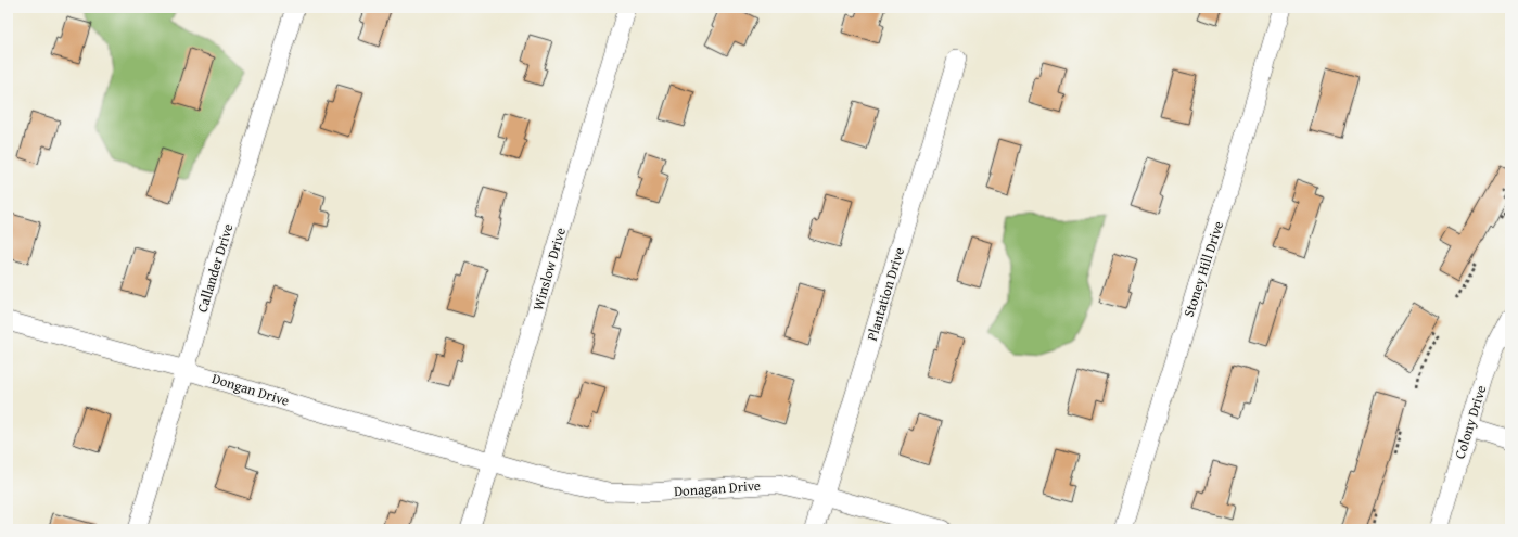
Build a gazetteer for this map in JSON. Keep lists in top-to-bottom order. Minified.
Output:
{"streets":{"street":["Callander Drive","Winslow Drive","Stoney Hill Drive","Plantation Drive","Dongan Drive","Colony Drive","Donagan Drive"]},"crossings":[["Callander Drive","Dongan Drive"],["Winslow Drive","Dongan Drive"],["Winslow Drive","Donagan Drive"],["Plantation Drive","Donagan Drive"],["Dongan Drive","Donagan Drive"]]}
